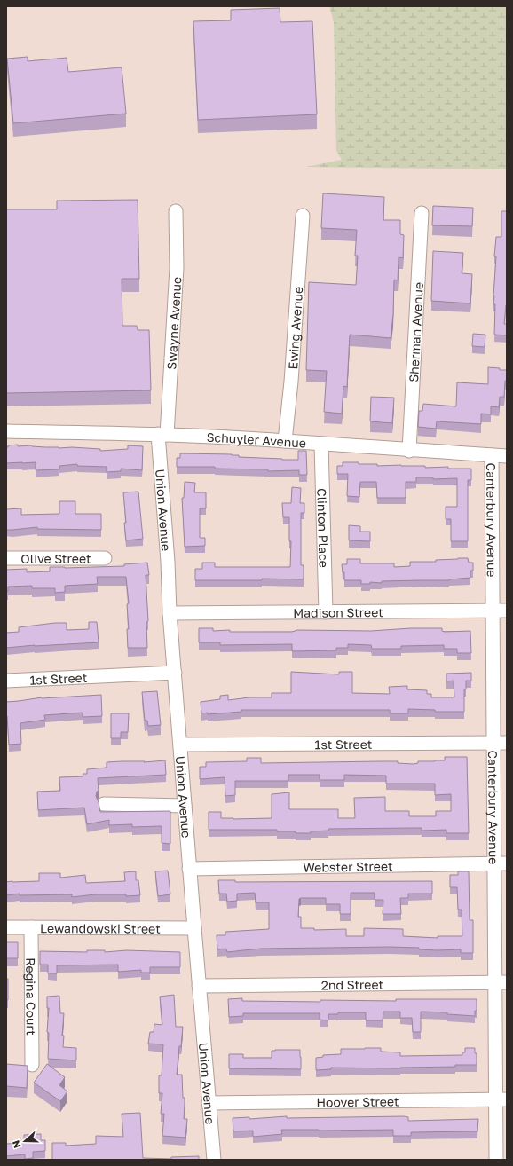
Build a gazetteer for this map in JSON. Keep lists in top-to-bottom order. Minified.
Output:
{"streets":{"street":["Swayne Avenue","Ewing Avenue","Sherman Avenue","Schuyler Avenue","Union Avenue","Canterbury Avenue","Clinton Place","Olive Street","Madison Street","1st Street","Webster Street","Lewandowski Street","2nd Street","Regina Court","Hoover Street"]},"crossings":[["Swayne Avenue","Schuyler Avenue"],["Swayne Avenue","Union Avenue"],["Ewing Avenue","Schuyler Avenue"],["Sherman Avenue","Schuyler Avenue"],["Schuyler Avenue","Union Avenue"],["Schuyler Avenue","Canterbury Avenue"],["Schuyler Avenue","Clinton Place"],["Union Avenue","Madison Street"],["Union Avenue","1st Street"],["Union Avenue","Webster Street"],["Union Avenue","Lewandowski Street"],["Union Avenue","2nd Street"],["Union Avenue","Hoover Street"],["Canterbury Avenue","Madison Street"],["Canterbury Avenue","1st Street"],["Canterbury Avenue","Webster Street"],["Canterbury Avenue","2nd Street"],["Canterbury Avenue","Hoover Street"],["Clinton Place","Madison Street"],["Lewandowski Street","Regina Court"]],"north":"left"}
